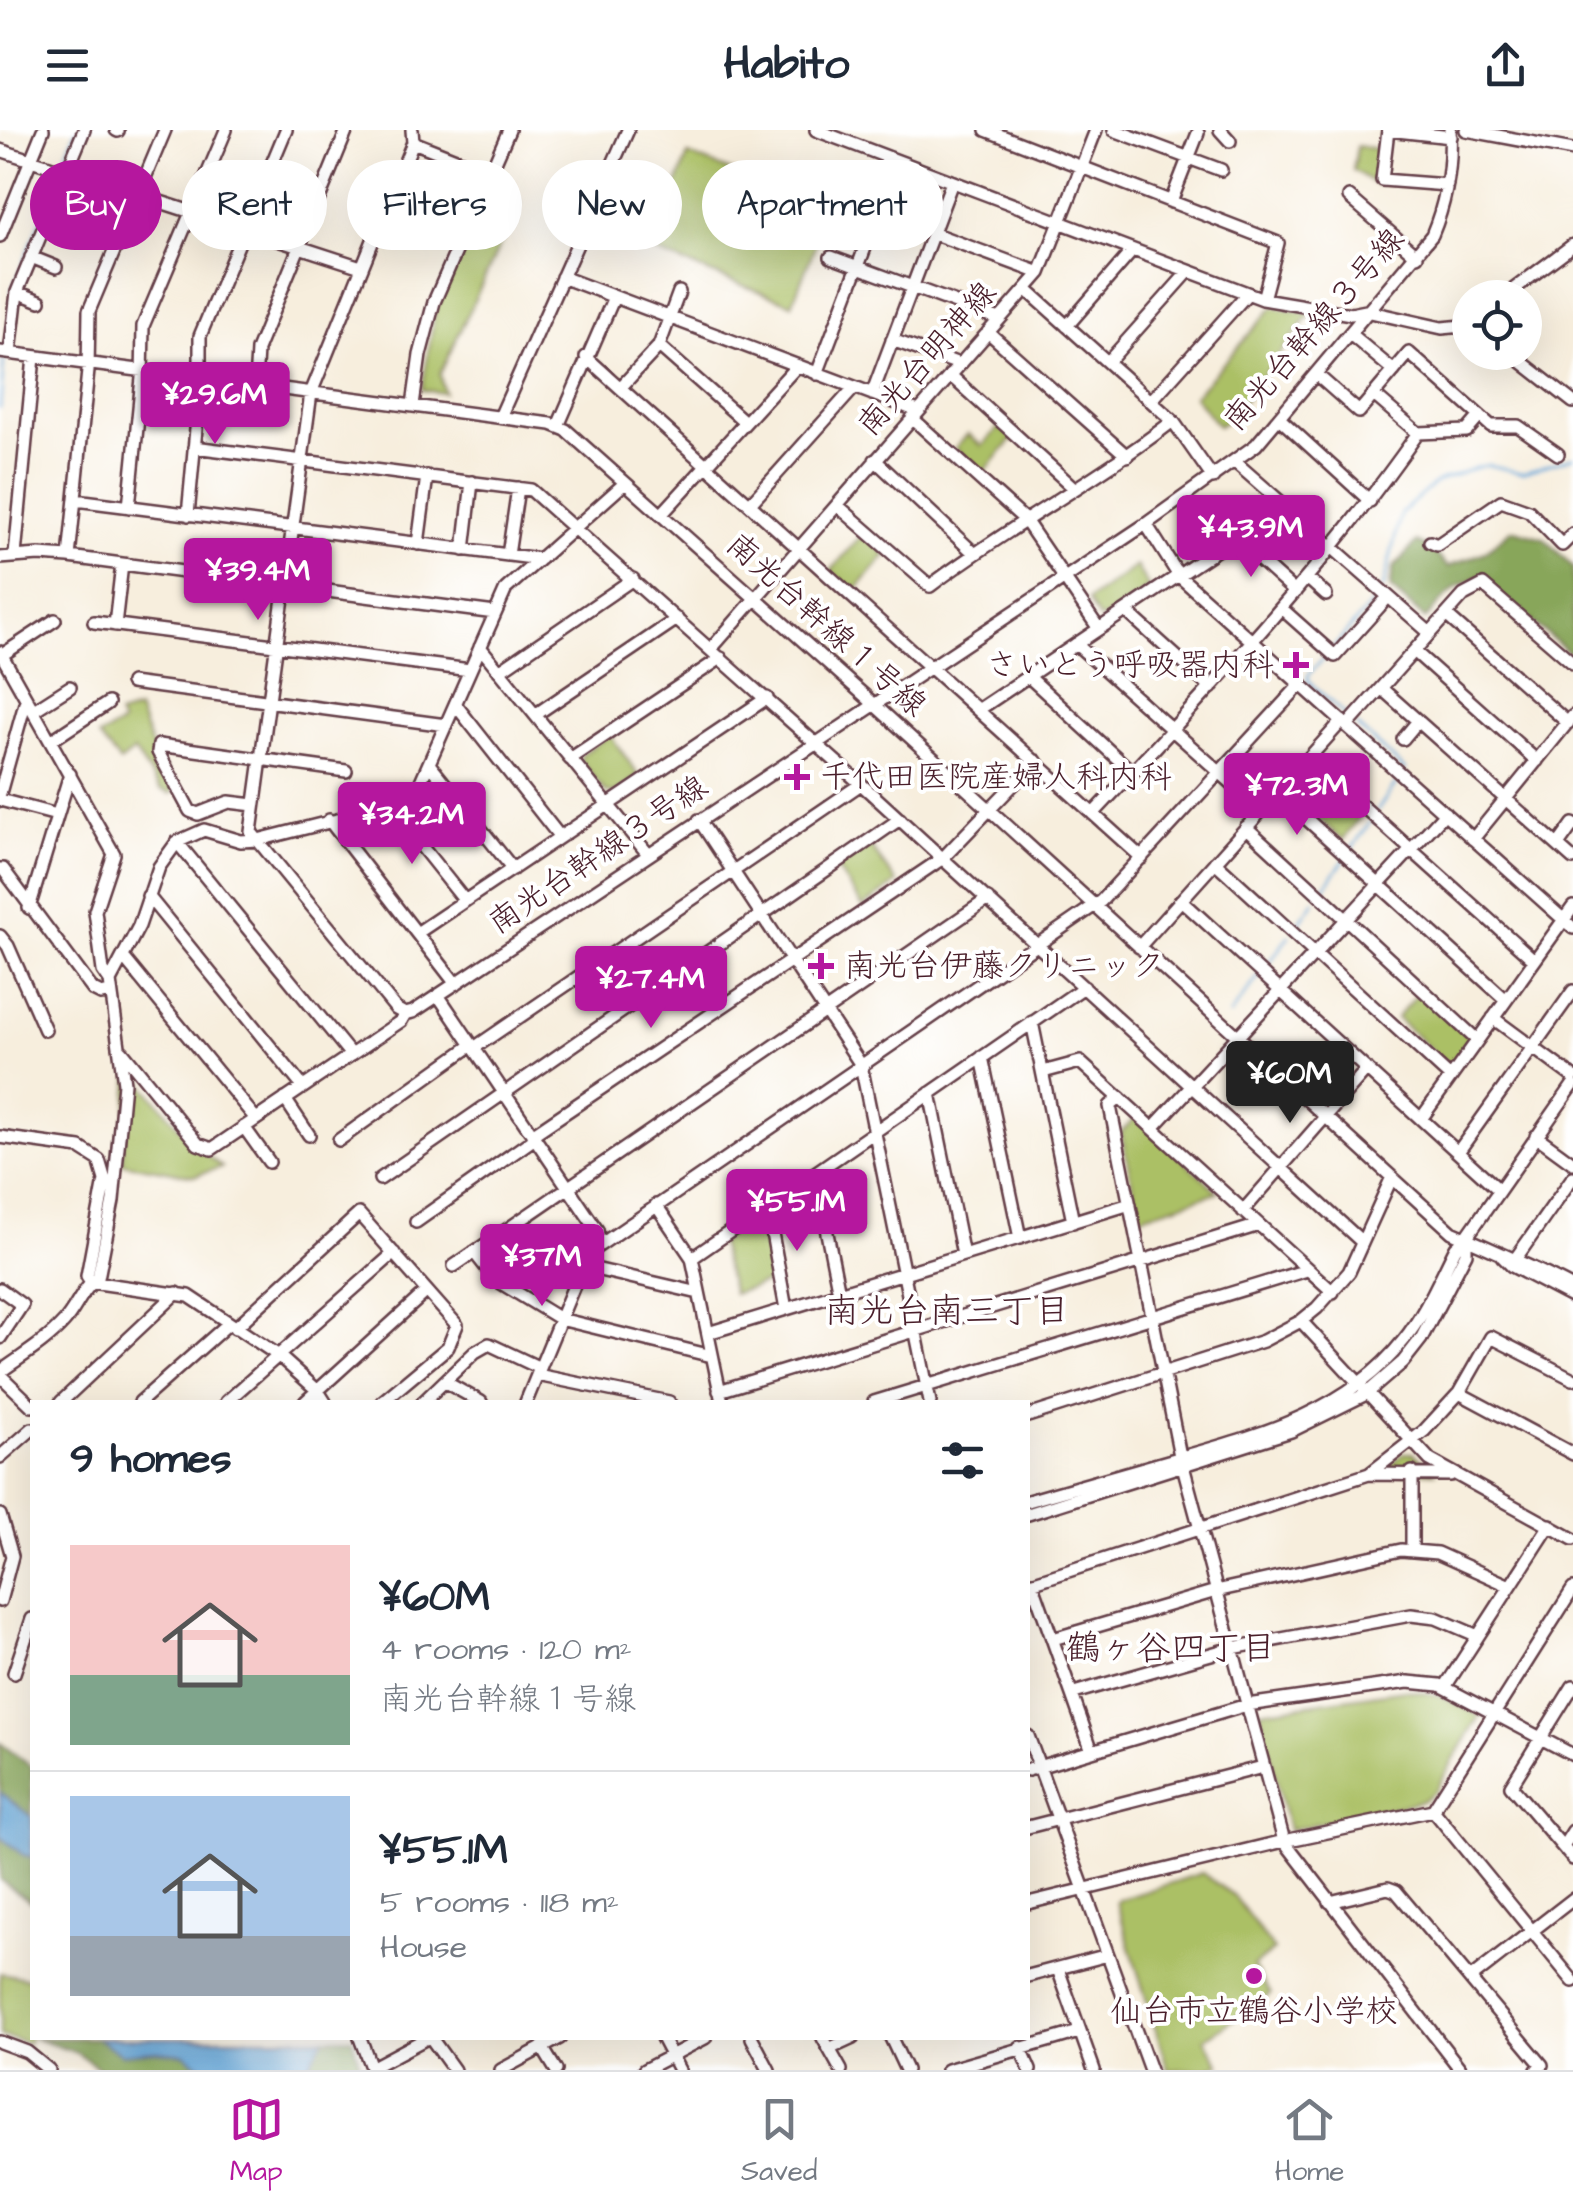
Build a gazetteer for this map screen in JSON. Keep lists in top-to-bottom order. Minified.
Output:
{"streets":{"street":["南光台幹線３号線","南光台明神線","南光台幹線１号線"]},"crossings":[["南光台幹線３号線","南光台幹線１号線"],["南光台明神線","南光台幹線１号線"]],"districts":["南光台南三丁目","鶴ヶ谷四丁目"],"places":{"health":["さいとう呼吸器内科","千代田医院産婦人科内科","南光台伊藤クリニック"],"other":["仙台市立鶴谷小学校"]},"page":{"header":"Habito","chip":["Buy","Rent","Filters","New","Apartment"],"price":["¥29.6M","¥43.9M","¥39.4M","¥72.3M","¥34.2M","¥27.4M","¥60M","¥55.1M","¥37M"],"heading":"9 homes","list":[{"name":"¥60M","note":"4 rooms · 120 m² · 南光台幹線１号線"},{"name":"¥55.1M","note":"5 rooms · 118 m² · House"}],"tabs":["Map","Saved","Home"]}}
